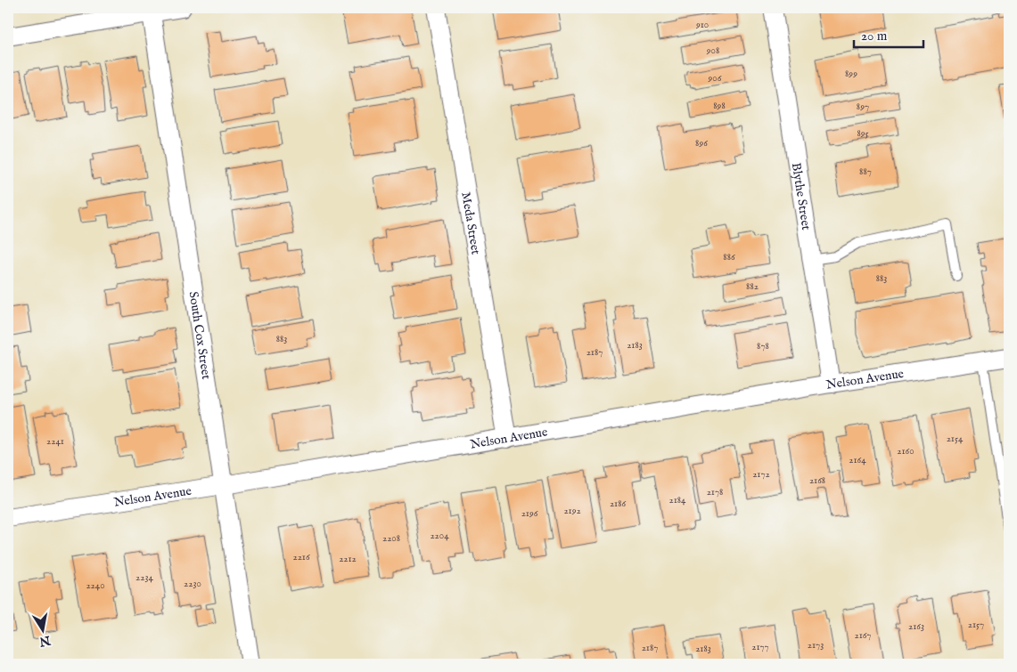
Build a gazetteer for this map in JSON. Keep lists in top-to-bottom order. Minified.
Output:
{"streets":{"street":["Blythe Street","Meda Street","South Cox Street","Nelson Avenue"]},"crossings":[["Blythe Street","Nelson Avenue"],["Meda Street","Nelson Avenue"],["South Cox Street","Nelson Avenue"]],"house_numbers":["910","908","899","906","898","897","895","896","887","886","883","882","883","2183","878","2187","2154","2241","2160","2164","2172","2168","2178","2184","2186","2192","2196","2204","2208","2216","2212","2234","2230","2240","2157","2163","2167","2173","2177","2187","2183"],"scale_bar":"20 m","north":"bottom"}
